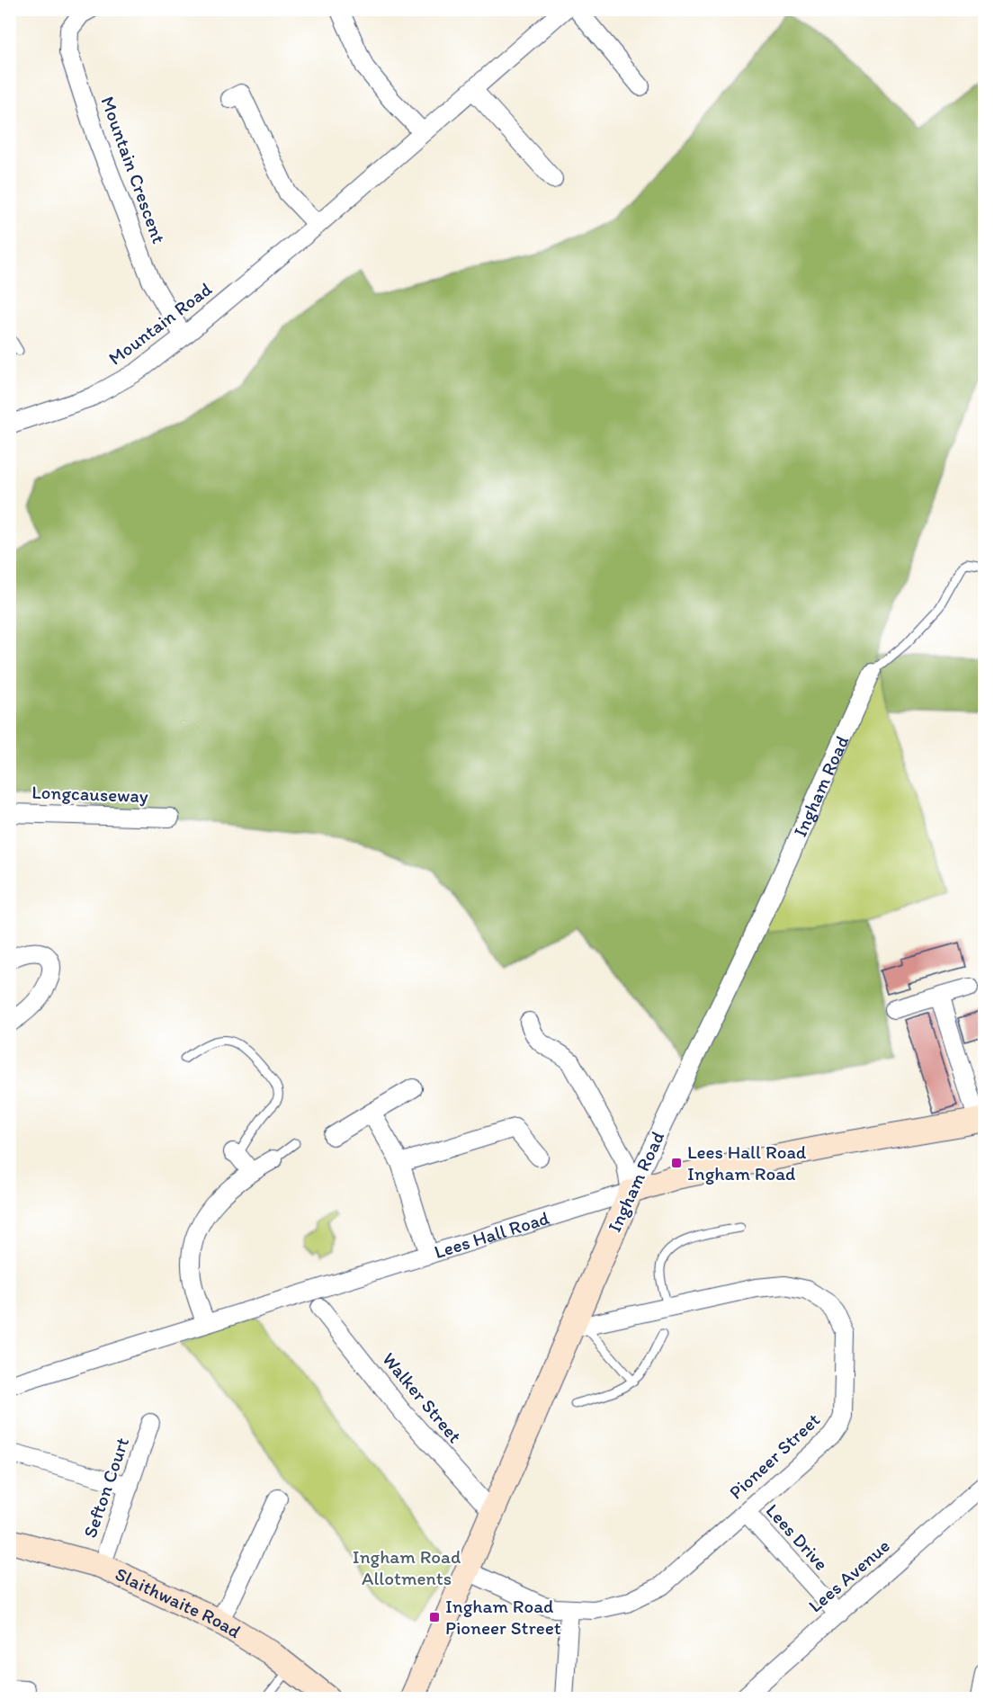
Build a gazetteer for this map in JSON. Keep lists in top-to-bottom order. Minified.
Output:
{"streets":{"street":["Mountain Crescent","Mountain Road","Ingham Road","Longcauseway","Lees Hall Road","Walker Street","Pioneer Street","Sefton Court","Lees Drive","Lees Avenue","Slaithwaite Road"]},"crossings":[["Mountain Crescent","Mountain Road"],["Ingham Road","Lees Hall Road"],["Ingham Road","Walker Street"],["Ingham Road","Pioneer Street"],["Pioneer Street","Lees Drive"],["Sefton Court","Slaithwaite Road"],["Lees Drive","Lees Avenue"]],"parks":["Ingham Road Allotments"],"places":{"transit":["Lees Hall Road Ingham Road","Ingham Road Pioneer Street"]}}
